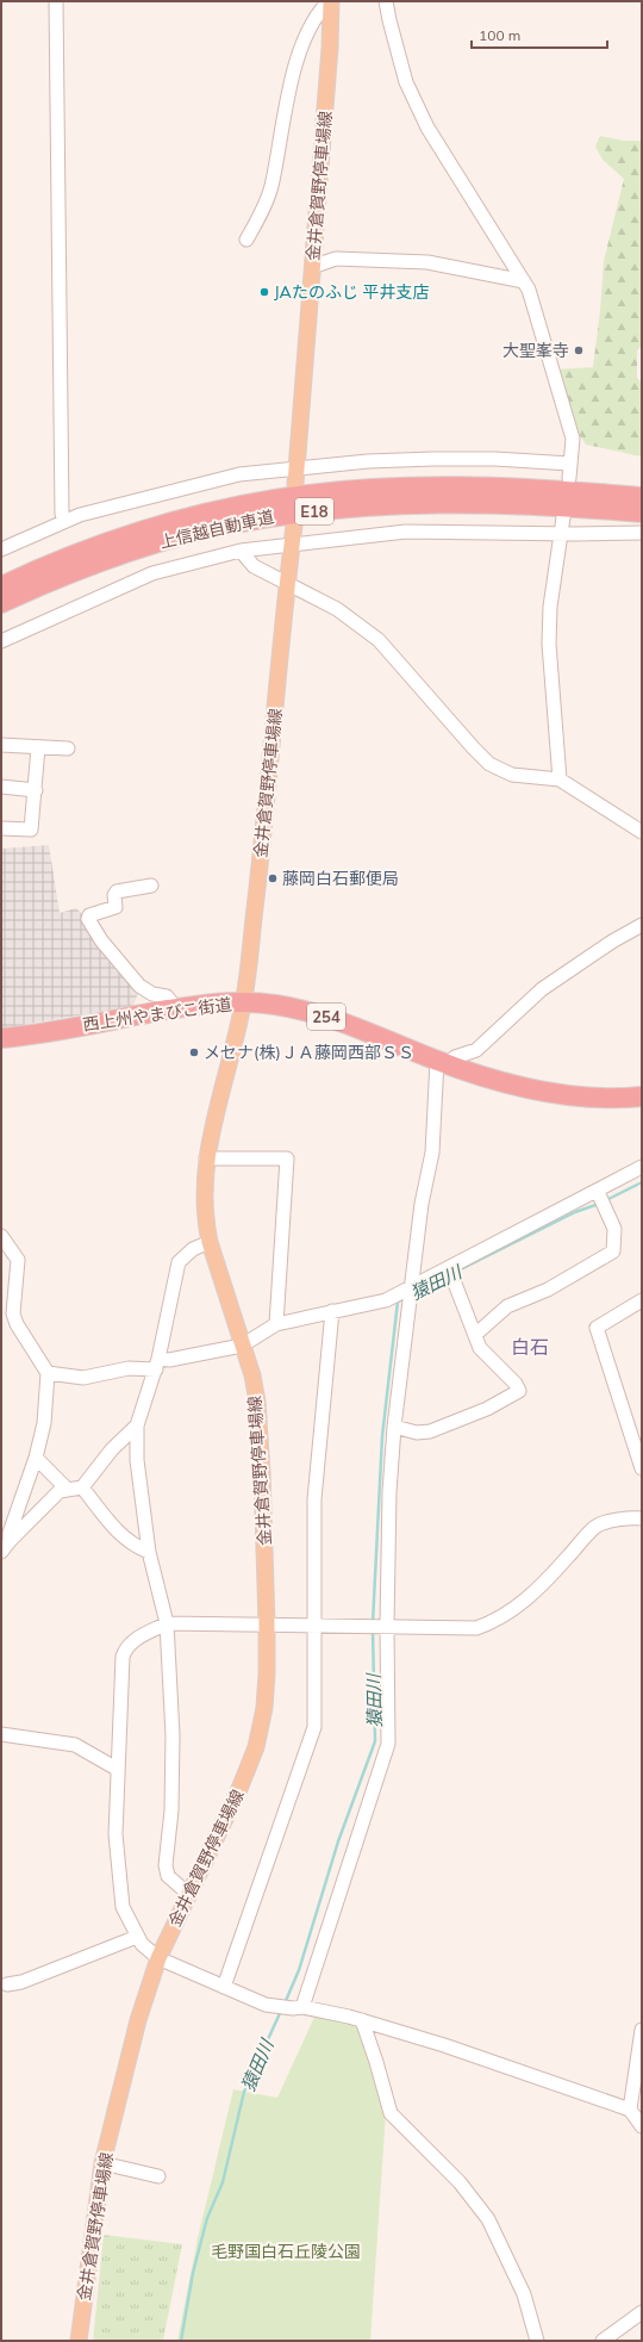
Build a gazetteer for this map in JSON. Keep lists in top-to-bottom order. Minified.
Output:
{"streets":{"highway":["E18","上信越自動車道","西上州やまびこ街道","254"],"main road":["金井倉賀野停車場線"]},"crossings":[["金井倉賀野停車場線","西上州やまびこ街道"]],"districts":["白石"],"water":["猿田川"],"parks":["毛野国白石丘陵公園"],"places":["JAたのふじ 平井支店","大聖峯寺","藤岡白石郵便局","メセナ(株)ＪＡ藤岡西部ＳＳ"],"scale_bar":"100 m"}
